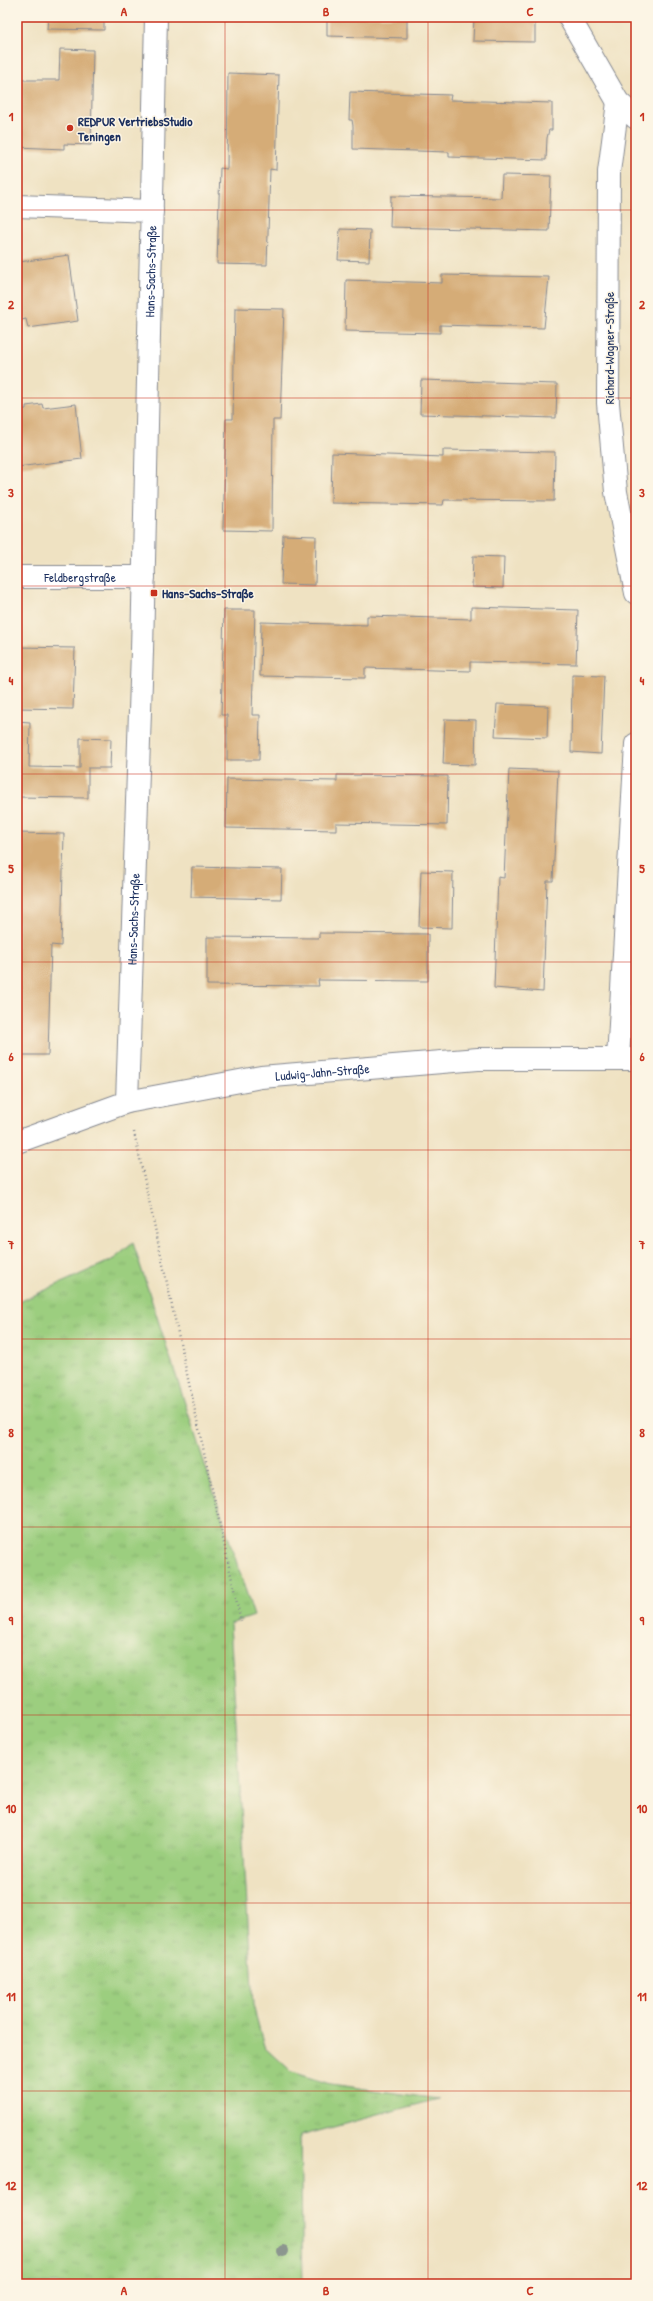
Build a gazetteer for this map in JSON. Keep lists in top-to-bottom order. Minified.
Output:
{"streets":{"street":["Hans-Sachs-Straße","Richard-Wagner-Straße","Feldbergstraße","Ludwig-Jahn-Straße"]},"crossings":[["Hans-Sachs-Straße","Feldbergstraße"],["Hans-Sachs-Straße","Ludwig-Jahn-Straße"]],"places":{"other":["REDPUR VertriebsStudio Teningen"],"transit":["Hans-Sachs-Straße"]},"grid":{"columns":["A","B","C"],"rows":["1","2","3","4","5","6","7","8","9","10","11","12"]}}
